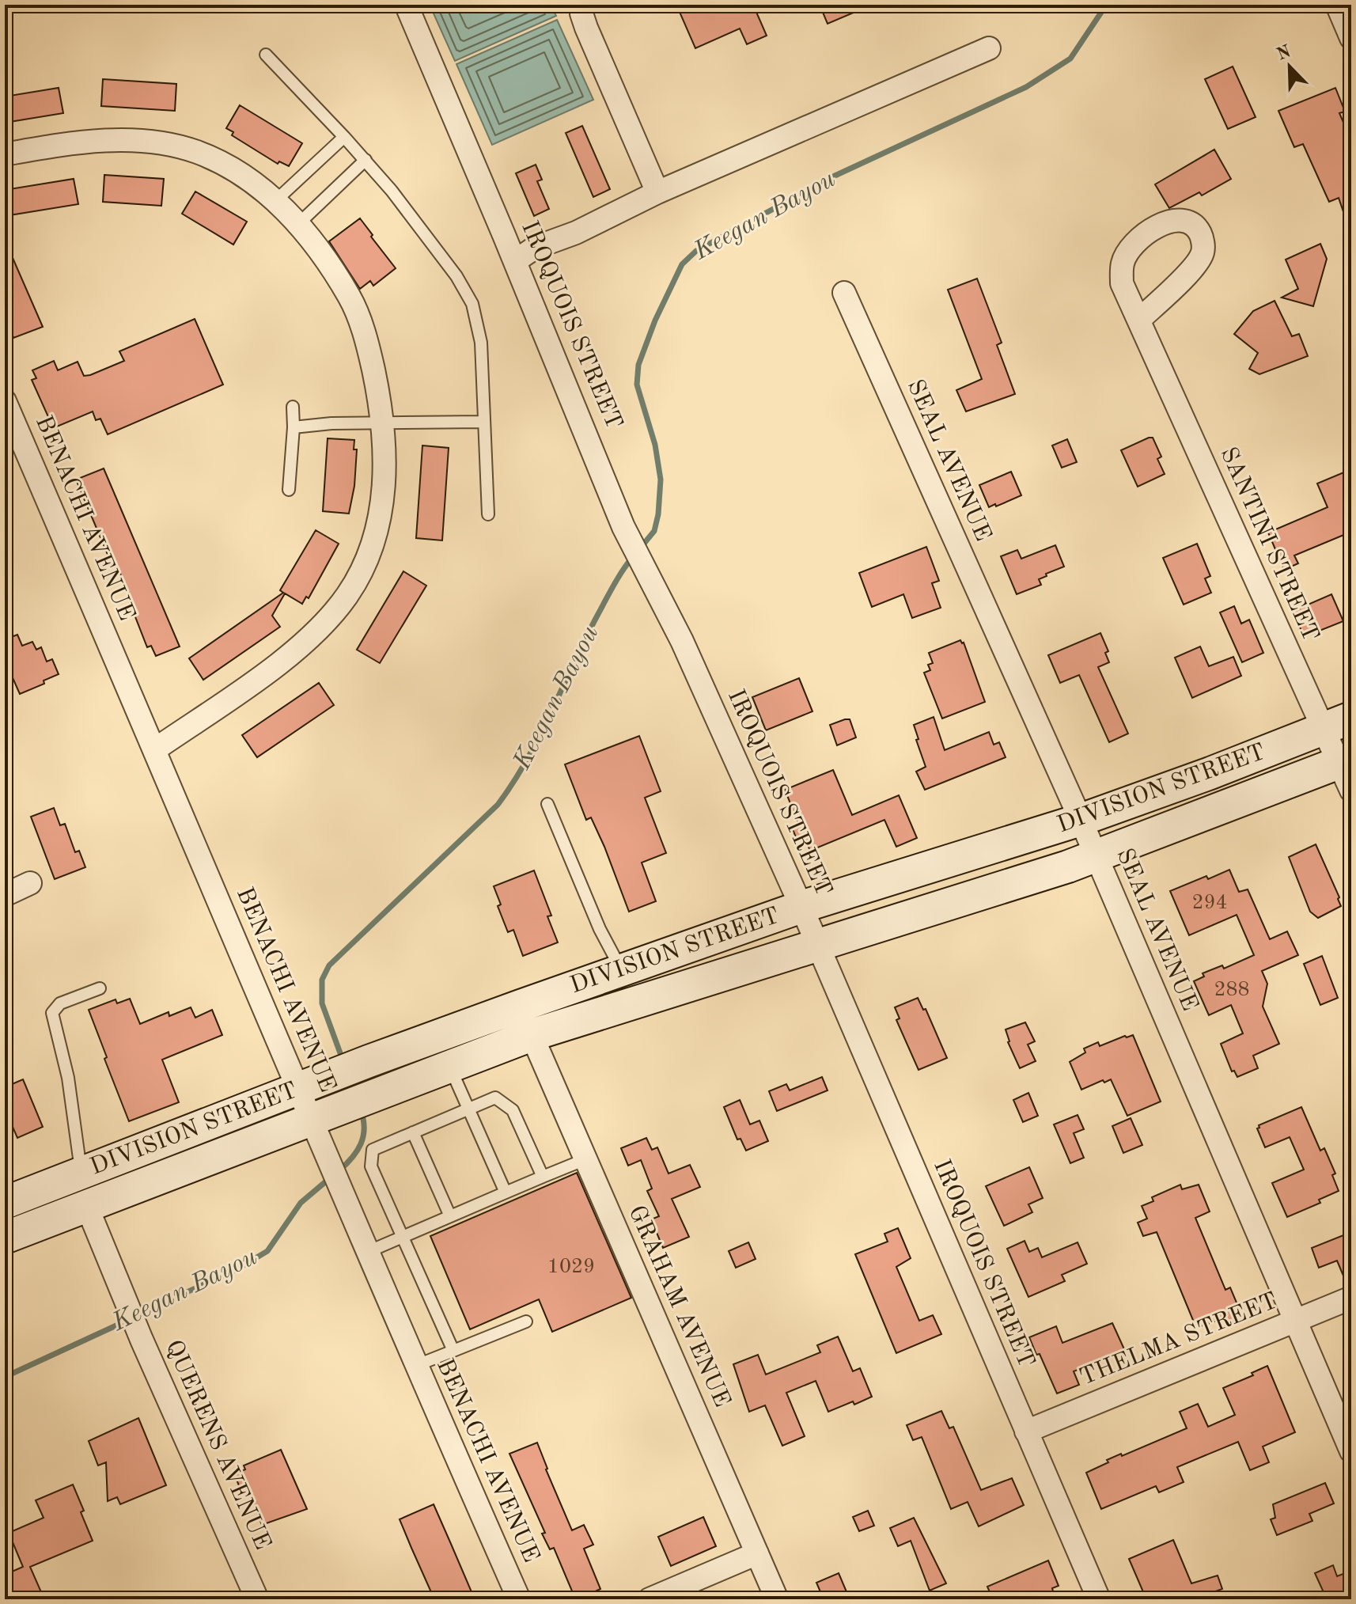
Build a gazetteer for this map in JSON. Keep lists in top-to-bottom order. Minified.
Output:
{"streets":{"main road":["DIVISION STREET"],"street":["IROQUOIS STREET","SEAL AVENUE","BENACHI AVENUE","SANTINI STREET","GRAHAM AVENUE","THELMA STREET","QUERENS AVENUE"]},"crossings":[["IROQUOIS STREET","DIVISION STREET"],["IROQUOIS STREET","THELMA STREET"],["SEAL AVENUE","DIVISION STREET"],["SEAL AVENUE","THELMA STREET"],["BENACHI AVENUE","DIVISION STREET"],["SANTINI STREET","DIVISION STREET"],["DIVISION STREET","GRAHAM AVENUE"],["DIVISION STREET","QUERENS AVENUE"]],"water":["Keegan Bayou"],"house_numbers":["294","288","1029"],"north":"top left"}
